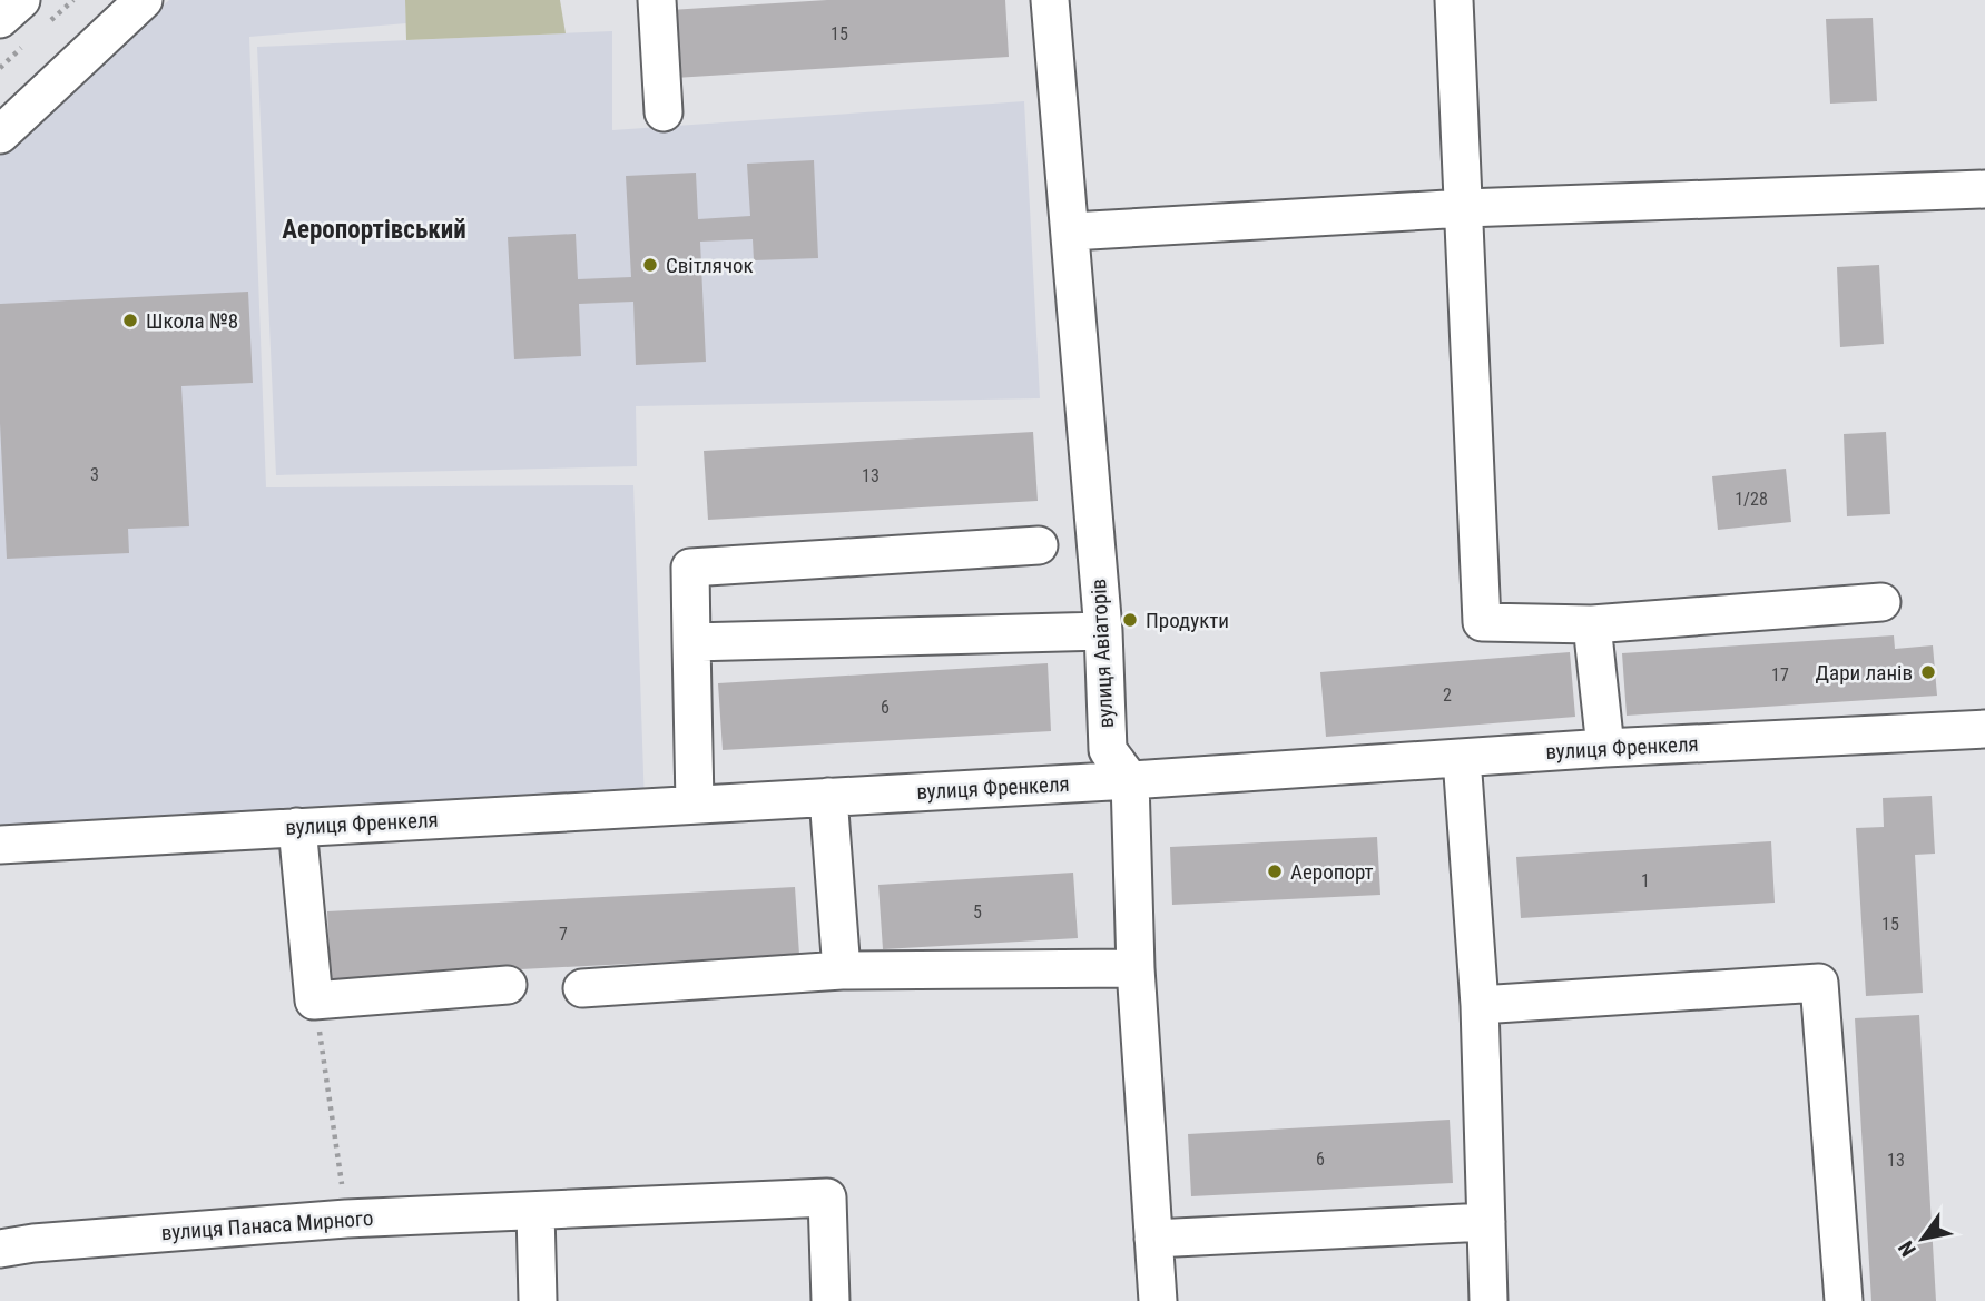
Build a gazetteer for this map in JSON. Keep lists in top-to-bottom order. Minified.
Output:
{"streets":{"street":["вулиця Авіаторів","вулиця Френкеля","вулиця Панаса Мирного"]},"crossings":[["вулиця Авіаторів","вулиця Френкеля"]],"districts":["Аеропортівський"],"places":["Світлячок","Школа №8","Продукти","Дари ланів","Аеропорт"],"house_numbers":["15","3","13","1/28","17","2","6","1","5","15","7","6","13"],"north":"bottom left"}
